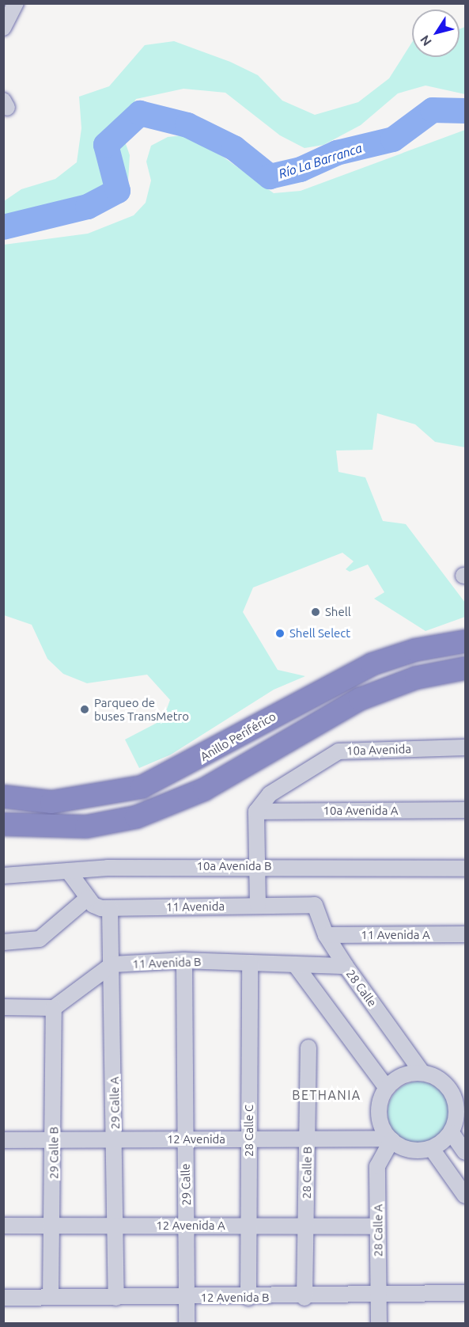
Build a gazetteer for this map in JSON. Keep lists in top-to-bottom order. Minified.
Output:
{"streets":{"highway":["Anillo Periférico"],"street":["10a Avenida","10a Avenida A","10a Avenida B","11 Avenida","11 Avenida A","11 Avenida B","28 Calle","29 Calle A","28 Calle C","12 Avenida","29 Calle B","28 Calle B","29 Calle","12 Avenida A","28 Calle A","12 Avenida B"]},"crossings":[["10a Avenida","10a Avenida A"],["11 Avenida","28 Calle"],["11 Avenida","29 Calle A"],["11 Avenida A","28 Calle"],["11 Avenida B","28 Calle"],["11 Avenida B","29 Calle A"],["11 Avenida B","28 Calle C"],["11 Avenida B","29 Calle"],["28 Calle","12 Avenida"],["28 Calle","28 Calle A"],["29 Calle A","12 Avenida"],["29 Calle A","12 Avenida A"],["29 Calle A","12 Avenida B"],["28 Calle C","12 Avenida"],["28 Calle C","12 Avenida A"],["28 Calle C","12 Avenida B"],["12 Avenida","29 Calle B"],["12 Avenida","28 Calle B"],["12 Avenida","29 Calle"],["12 Avenida","28 Calle A"],["29 Calle B","12 Avenida A"],["29 Calle B","12 Avenida B"],["28 Calle B","12 Avenida A"],["28 Calle B","12 Avenida B"],["29 Calle","12 Avenida A"],["29 Calle","12 Avenida B"],["12 Avenida A","28 Calle A"],["28 Calle A","12 Avenida B"]],"districts":["BETHANIA"],"water":["Río La Barranca"],"places":["Shell","Shell Select","Parqueo de buses TransMetro"],"north":"bottom left"}
